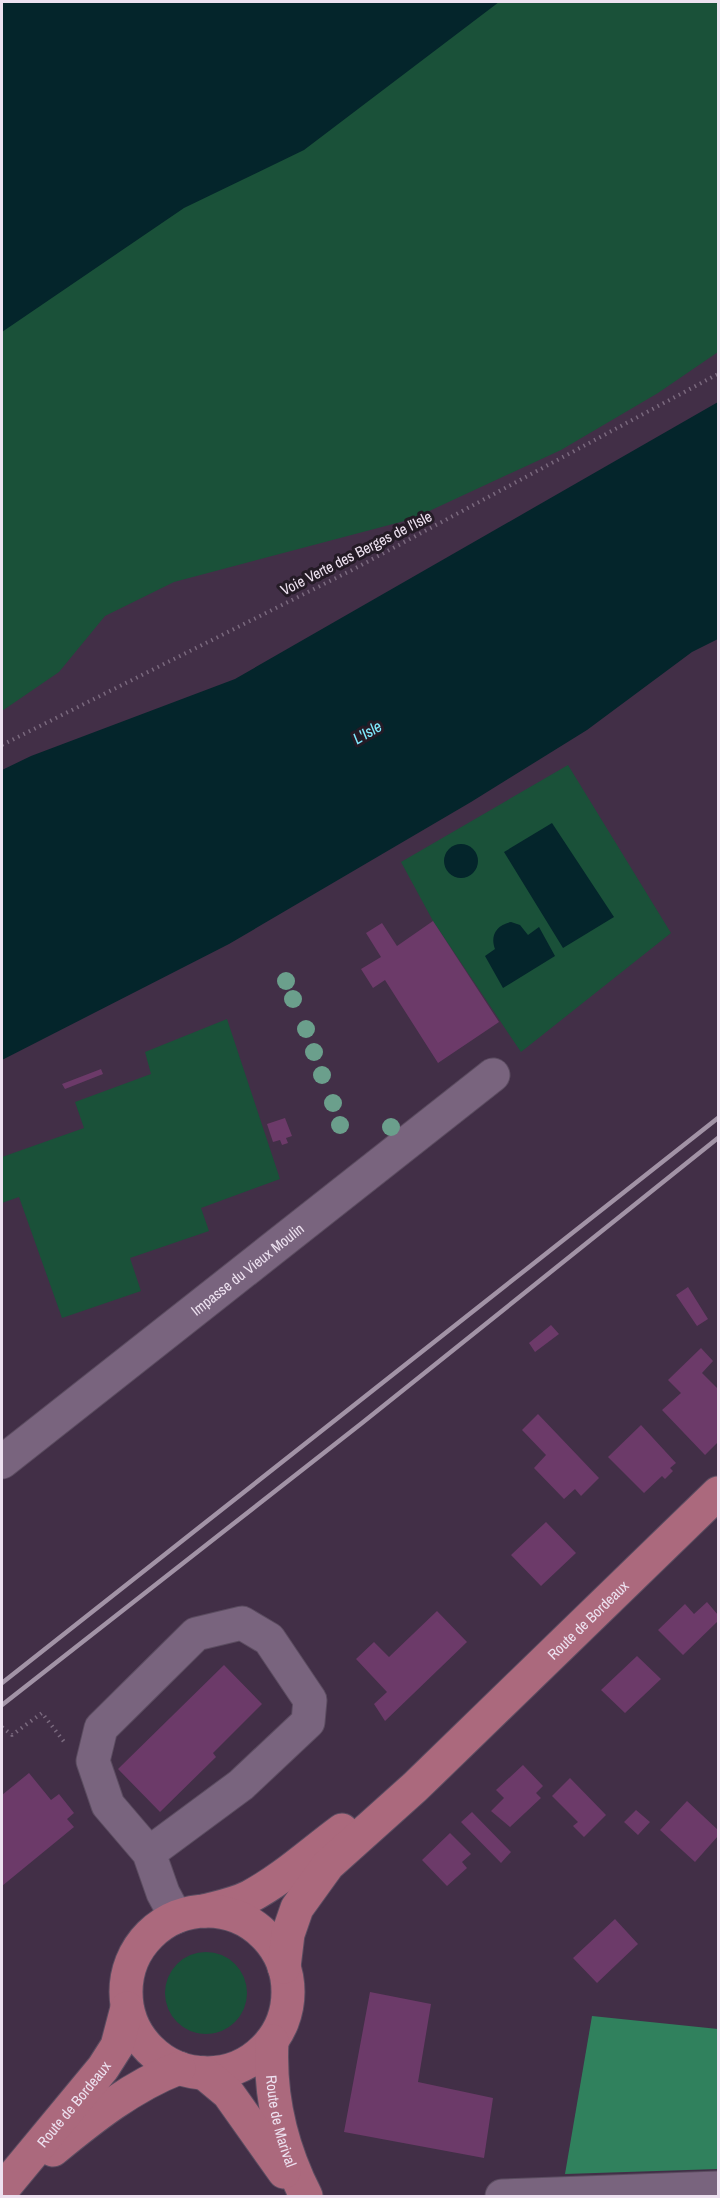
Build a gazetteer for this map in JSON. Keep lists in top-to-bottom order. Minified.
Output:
{"streets":{"main road":["Route de Bordeaux","Route de Marival"],"lane":["Impasse du Vieux Moulin"],"path":["Voie Verte des Berges de l'Isle"]},"crossings":[["Route de Bordeaux","Route de Marival"]],"water":["L'Isle"]}
